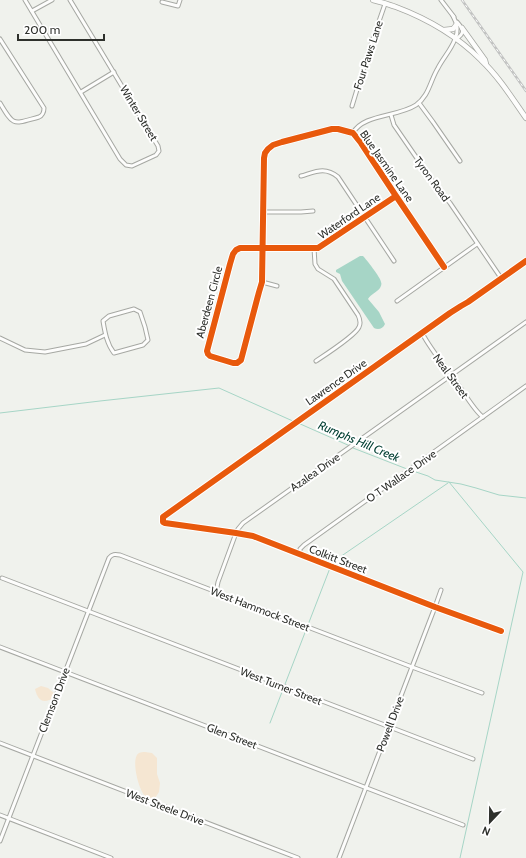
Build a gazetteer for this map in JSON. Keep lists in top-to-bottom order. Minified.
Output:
{"streets":{"street":["Four Paws Lane","Winter Street","Blue Jasmine Lane","Tyron Road","Waterford Lane","Aberdeen Circle","Neal Street","Lawrence Drive","Azalea Drive","O T Wallace Drive","Colkitt Street","West Hammock Street","West Turner Street","Clemson Drive","Powell Drive","Glen Street","West Steele Drive"]},"crossings":[["Blue Jasmine Lane","Waterford Lane"],["Blue Jasmine Lane","Aberdeen Circle"],["Tyron Road","Lawrence Drive"],["Waterford Lane","Aberdeen Circle"],["Neal Street","Lawrence Drive"],["Neal Street","Azalea Drive"],["Neal Street","O T Wallace Drive"],["Lawrence Drive","Colkitt Street"],["Azalea Drive","Colkitt Street"],["Azalea Drive","West Hammock Street"],["O T Wallace Drive","Colkitt Street"],["Colkitt Street","Powell Drive"],["West Hammock Street","Clemson Drive"],["West Hammock Street","Powell Drive"],["West Turner Street","Clemson Drive"],["West Turner Street","Powell Drive"],["Clemson Drive","Glen Street"],["Clemson Drive","West Steele Drive"],["Powell Drive","Glen Street"]],"water":["Rumphs Hill Creek"],"scale_bar":"200 m","north":"bottom"}
